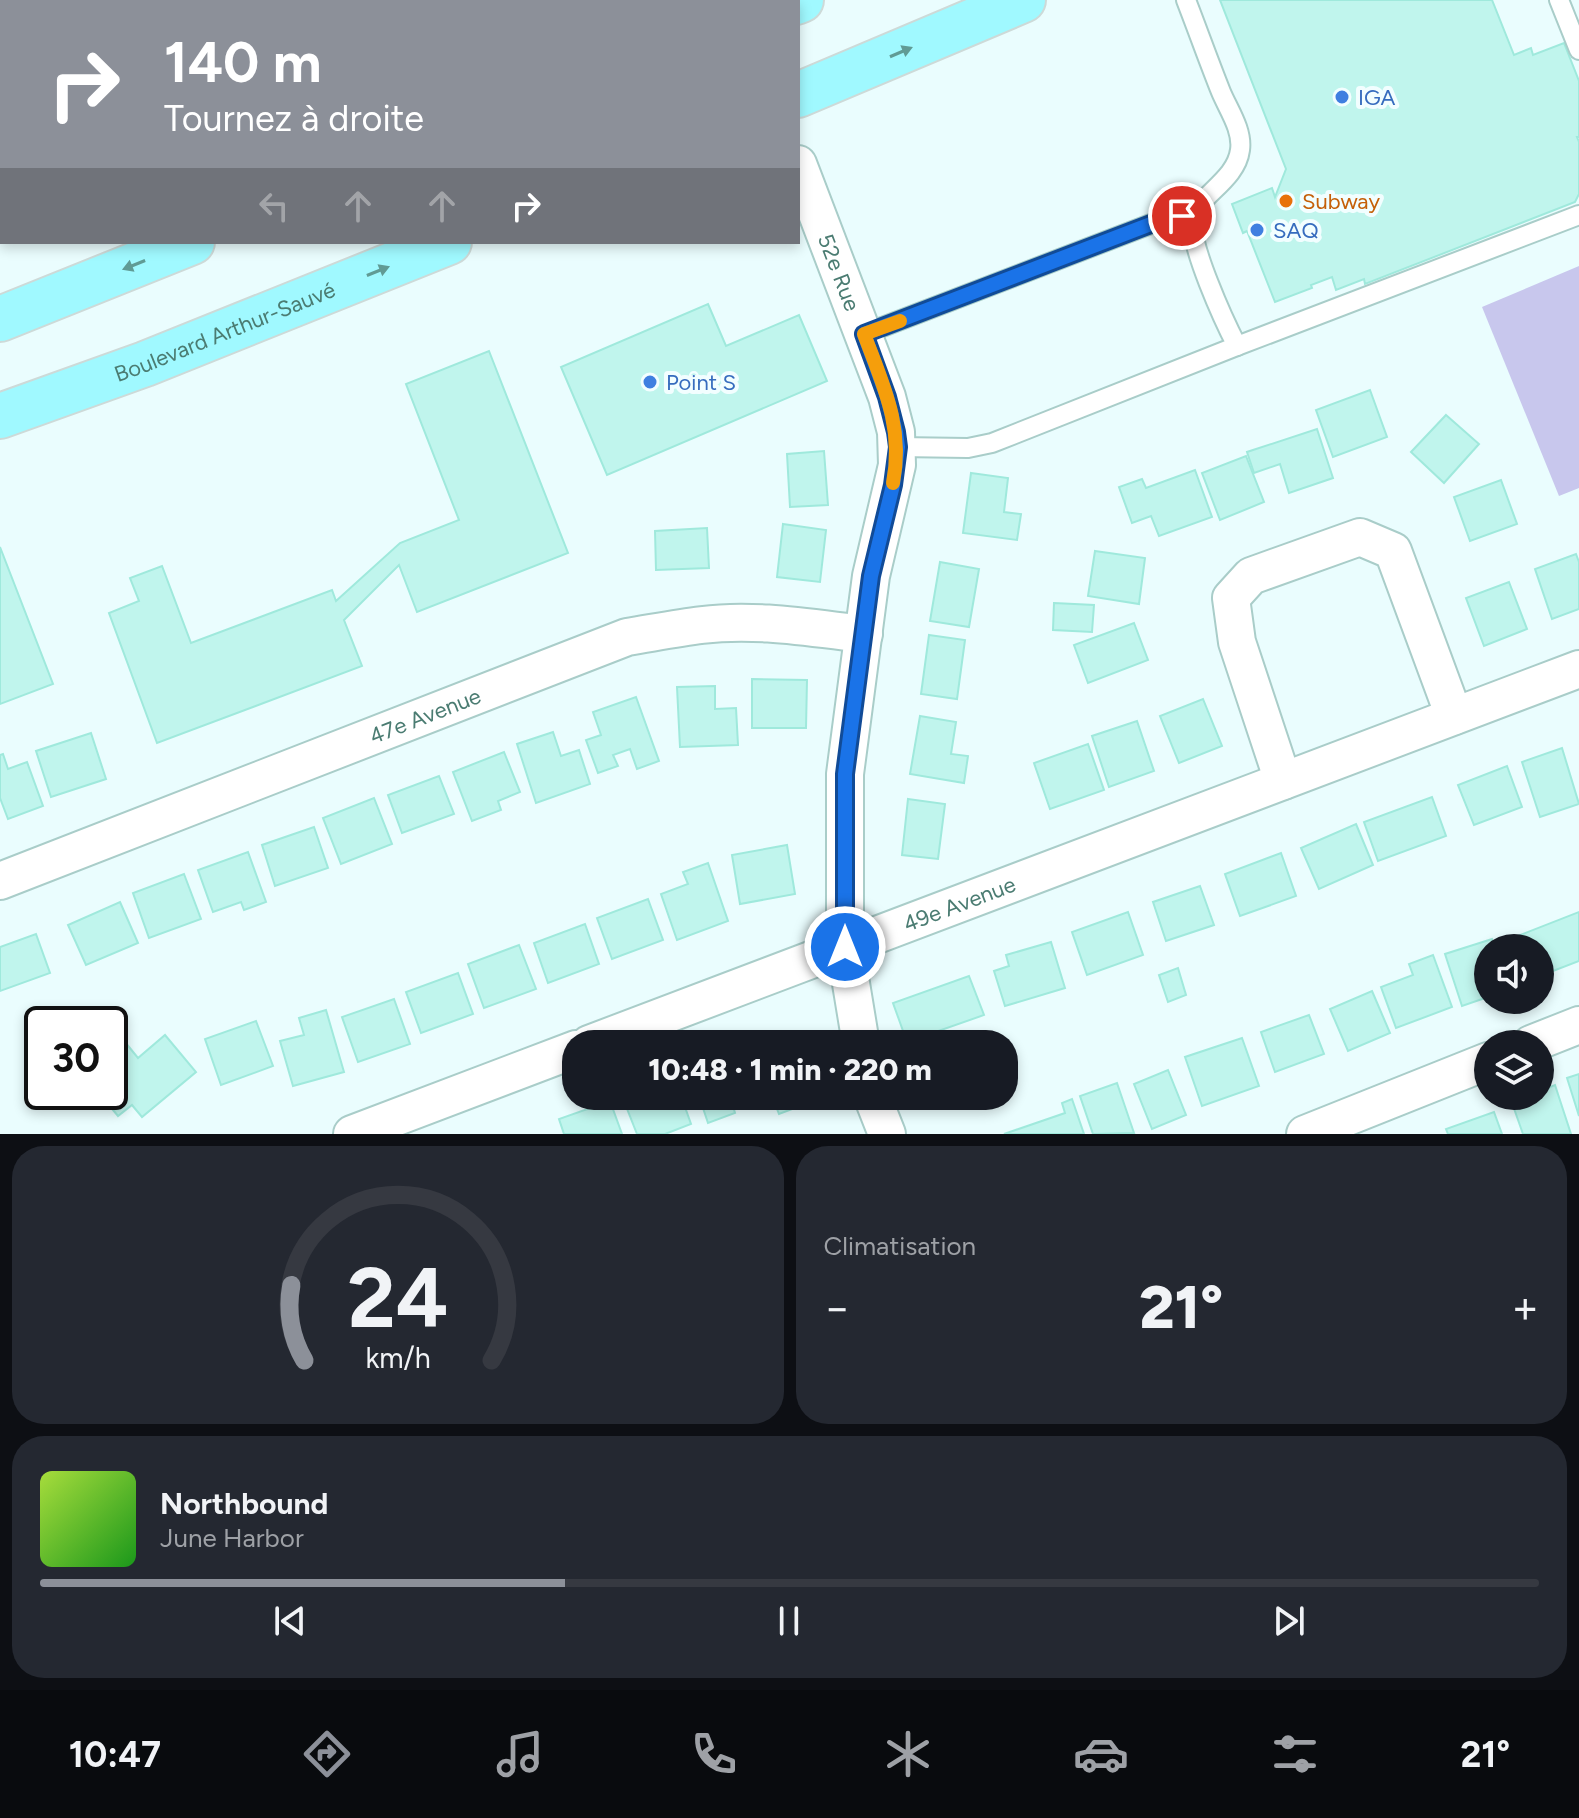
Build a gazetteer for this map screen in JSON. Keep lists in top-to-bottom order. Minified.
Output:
{"streets":{"main road":["Boulevard Arthur-Sauvé"],"street":["52e Rue","47e Avenue","49e Avenue"]},"crossings":[["52e Rue","47e Avenue"],["52e Rue","49e Avenue"]],"places":["IGA","Subway","SAQ","Point S"],"page":{"turn":["140 m","Tournez à droite"],"limit":"30","trip":"10:48 · 1 min · 220 m","tile":"Climatisation","heat":["−","21°","+"],"song":["Northbound","June Harbor"],"tabs":["10:47","21°"],"gauge":["24","km/h"]}}
